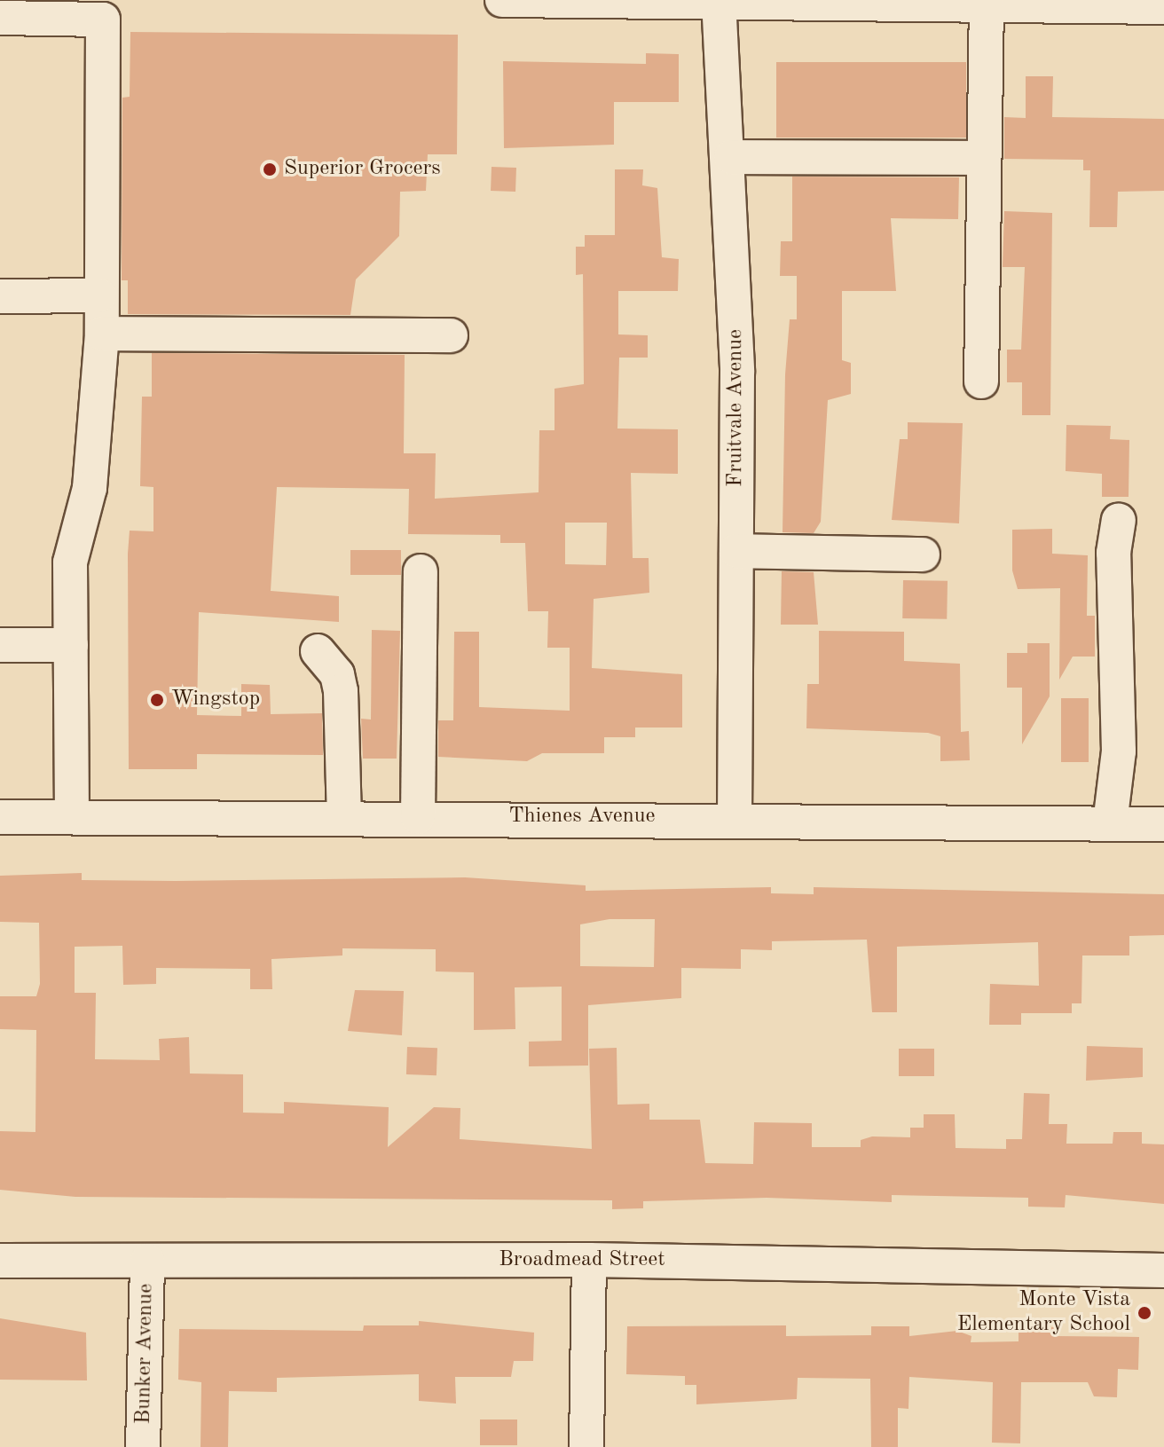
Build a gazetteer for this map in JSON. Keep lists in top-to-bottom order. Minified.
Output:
{"streets":{"street":["Fruitvale Avenue","Thienes Avenue","Broadmead Street","Bunker Avenue"]},"crossings":[["Fruitvale Avenue","Thienes Avenue"],["Broadmead Street","Bunker Avenue"]],"places":["Superior Grocers","Wingstop","Monte Vista Elementary School"]}
